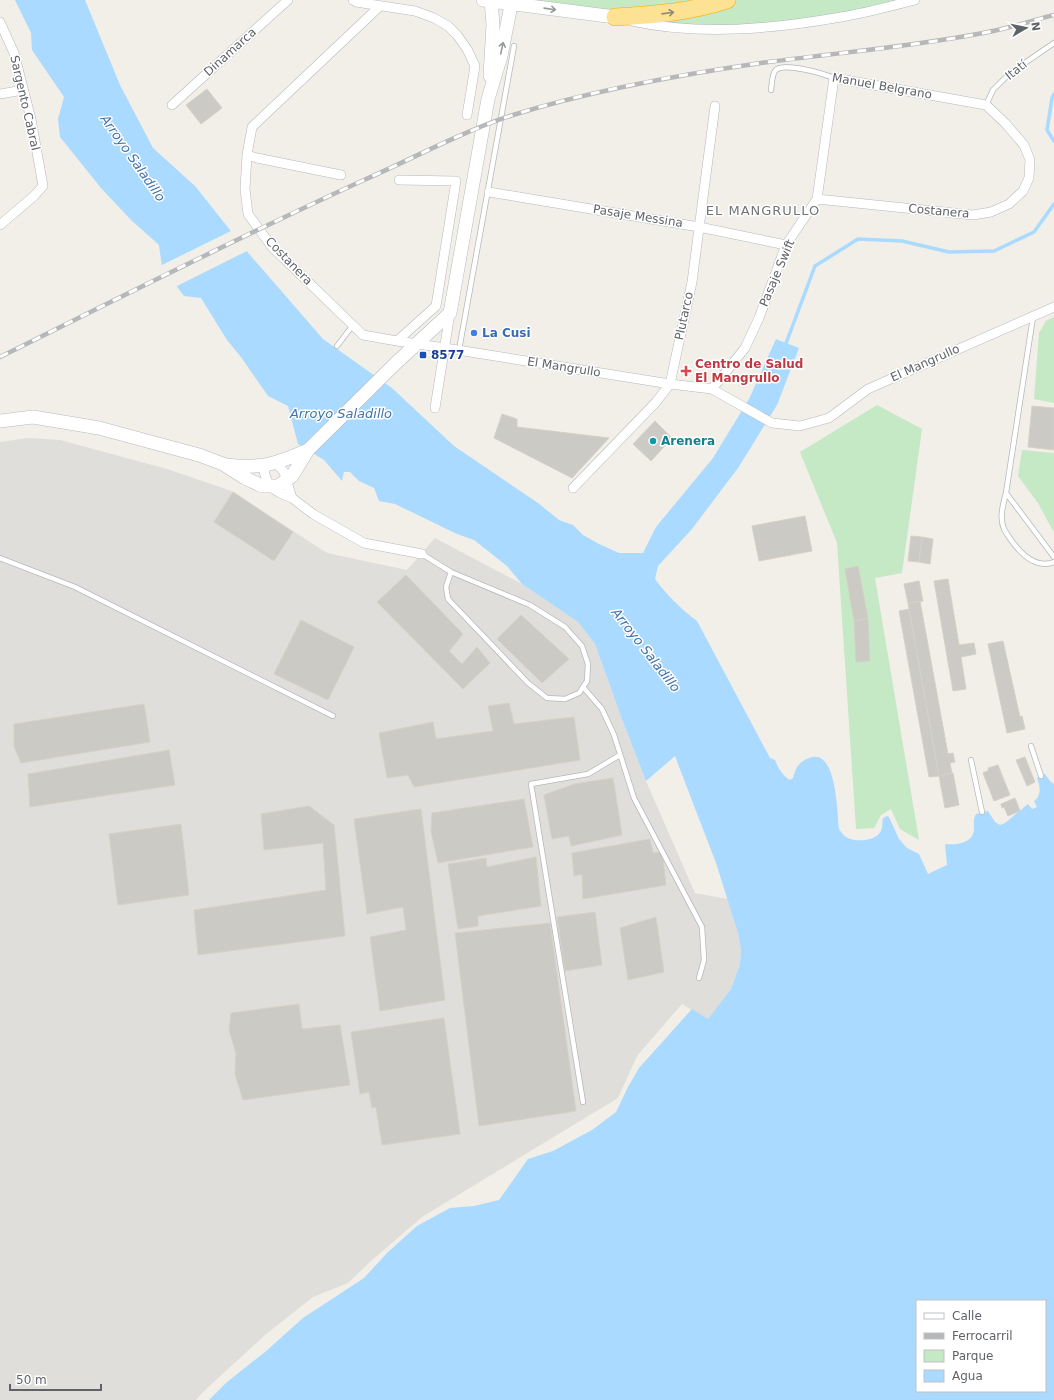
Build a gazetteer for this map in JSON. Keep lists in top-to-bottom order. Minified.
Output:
{"streets":{"street":["Dinamarca","Manuel Belgrano","Sargento Cabral","Costanera","Pasaje Messina","Pasaje Swift","Plutarco","El Mangrullo"],"lane":["Itatí"]},"crossings":[["Itatí","Manuel Belgrano"],["Itatí","Costanera"],["Manuel Belgrano","Costanera"],["Manuel Belgrano","Pasaje Swift"],["Costanera","Pasaje Swift"],["Costanera","El Mangrullo"],["Pasaje Messina","Pasaje Swift"],["Pasaje Messina","Plutarco"],["Pasaje Swift","El Mangrullo"],["Plutarco","El Mangrullo"]],"districts":["EL MANGRULLO"],"water":["Arroyo Saladillo"],"places":{"other":["La Cusi","Arenera"],"transit":["8577"],"health":["Centro de Salud El Mangrullo"]},"legend":["Calle","Ferrocarril","Parque","Agua"],"scale_bar":"50 m","north":"right"}
